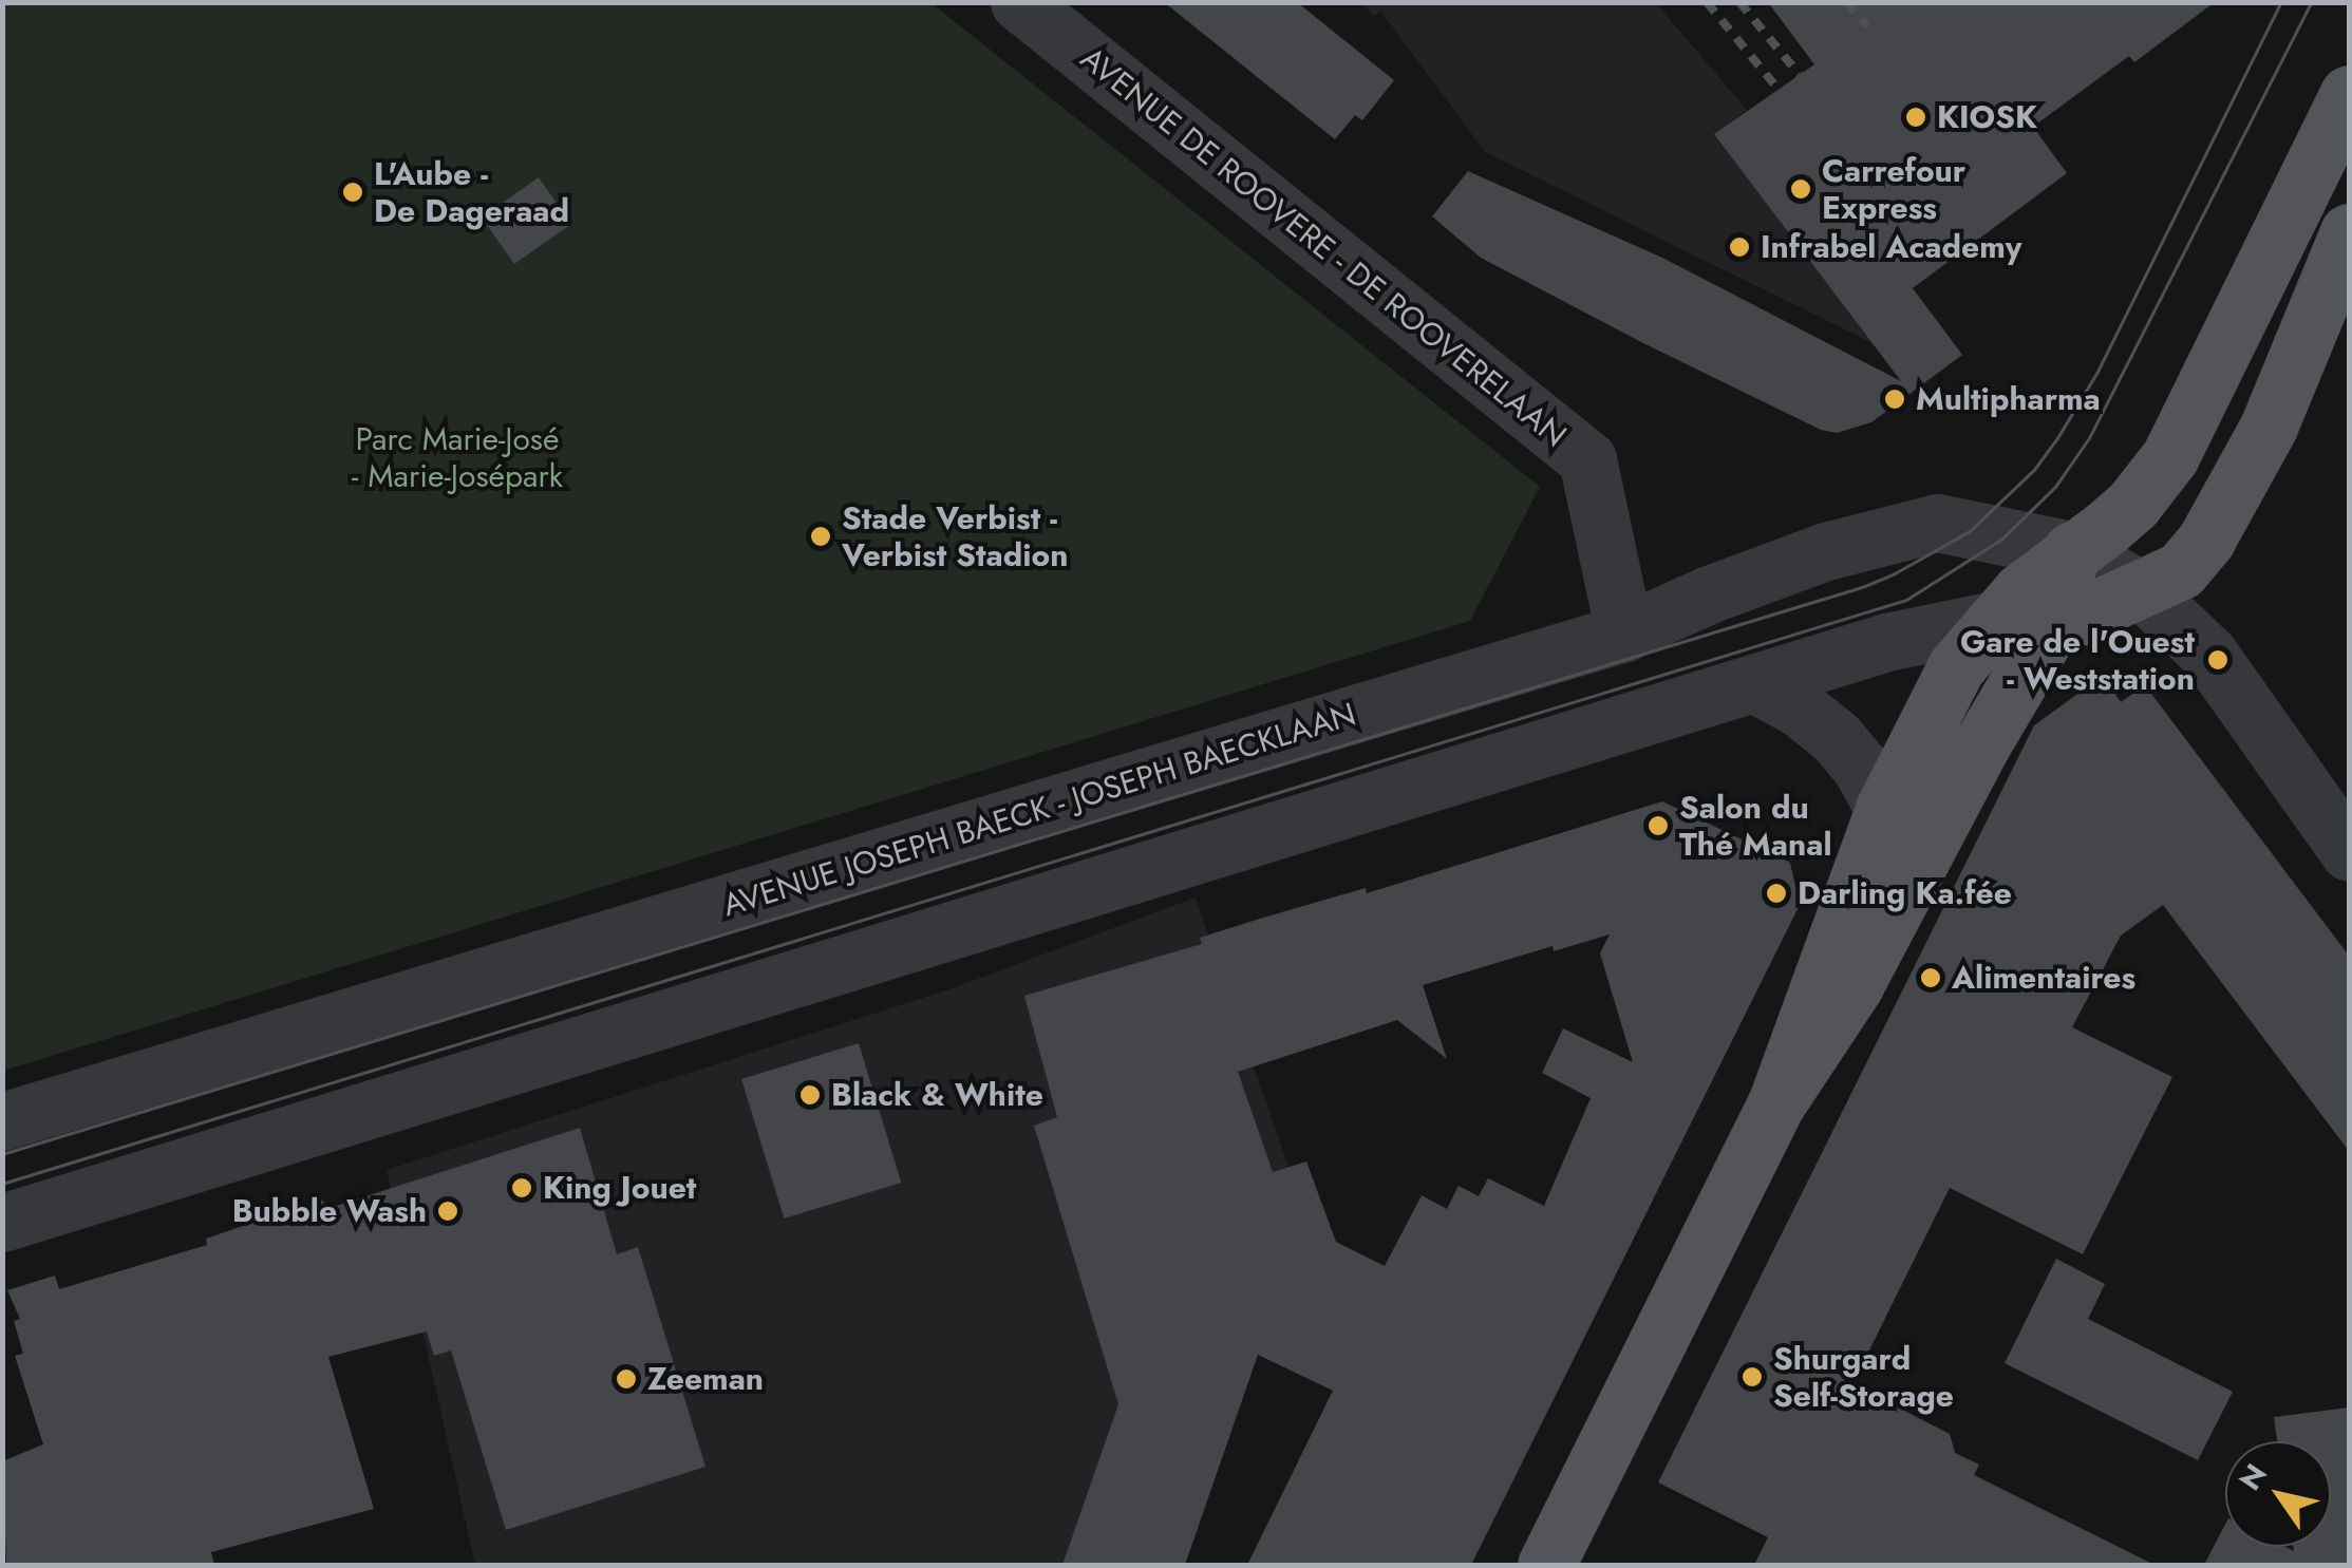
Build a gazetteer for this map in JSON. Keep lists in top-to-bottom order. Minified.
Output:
{"streets":{"street":["AVENUE DE ROOVERE - DE ROOVERELAAN","AVENUE JOSEPH BAECK - JOSEPH BAECKLAAN"]},"crossings":[["AVENUE DE ROOVERE - DE ROOVERELAAN","AVENUE JOSEPH BAECK - JOSEPH BAECKLAAN"]],"parks":["Parc Marie-José - Marie-Josépark"],"places":["KIOSK","Carrefour Express","L'Aube - De Dageraad","Infrabel Academy","Multipharma","Stade Verbist - Verbist Stadion","Gare de l'Ouest - Weststation","Salon du Thé Manal","Darling Ka.fée","Alimentaires","Black & White","King Jouet","Bubble Wash","Shurgard Self-Storage","Zeeman"],"north":"top left"}
